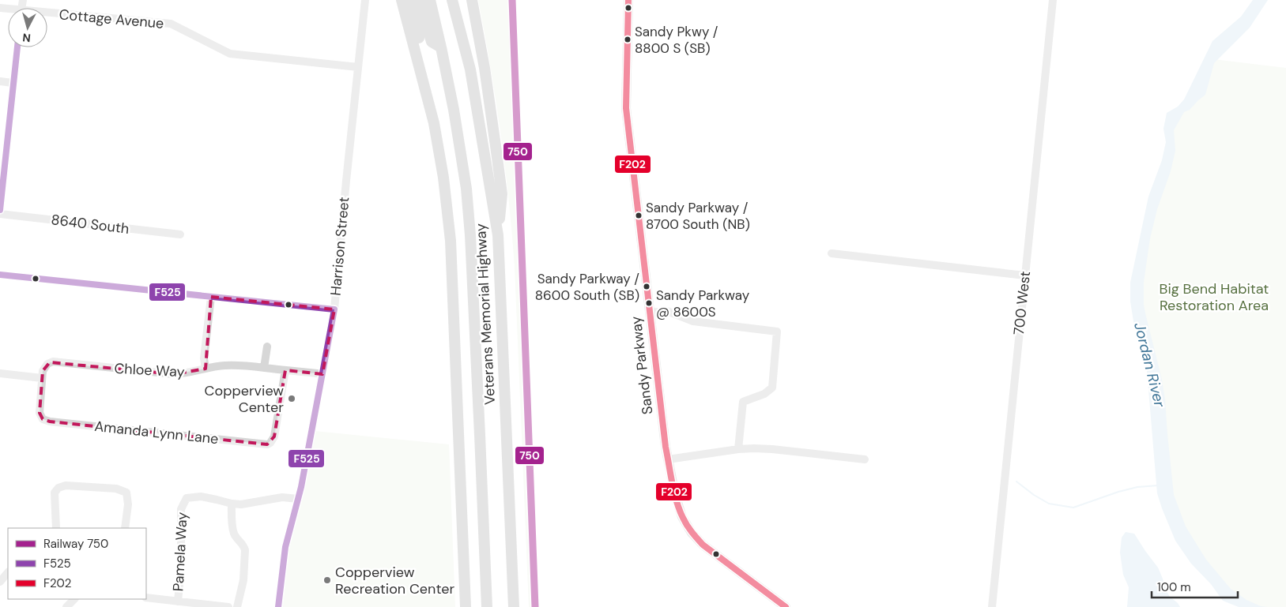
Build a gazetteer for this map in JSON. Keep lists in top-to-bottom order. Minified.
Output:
{"streets":{"highway":["Veterans Memorial Highway"],"main road":["Sandy Parkway"],"street":["Cottage Avenue","8640 South","Harrison Street","700 West","Chloe Way","Amanda Lynn Lane","Pamela Way"]},"crossings":[["Cottage Avenue","Harrison Street"],["Harrison Street","Chloe Way"],["Harrison Street","Pamela Way"],["Chloe Way","Amanda Lynn Lane"]],"water":["Jordan River"],"parks":["Big Bend Habitat Restoration Area"],"places":["Sandy Pkwy / 8800 S (SB)","Sandy Parkway / 8700 South (NB)","Sandy Parkway / 8600 South (SB)","Sandy Parkway @ 8600S","Copperview Center","Copperview Recreation Center"],"lines":["rail line 750","transit line F202","transit line F525"],"legend":["Railway 750","F525","F202"],"scale_bar":"100 m","north":"bottom"}
